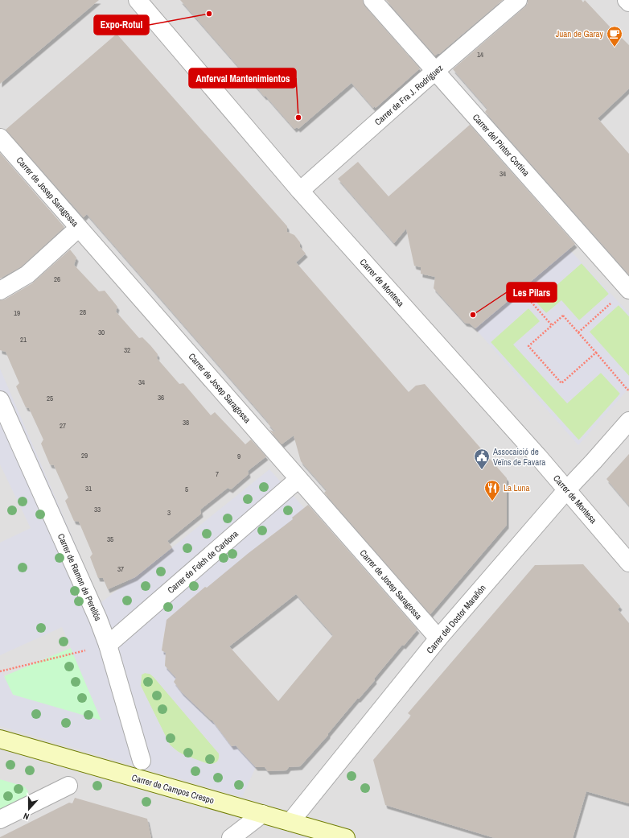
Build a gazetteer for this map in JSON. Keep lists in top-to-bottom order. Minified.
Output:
{"streets":{"street":["Carrer de Fra J. Rodríguez","Carrer del Pintor Cortina","Carrer de Josep Saragossa","Carrer de Montesa","Carrer de Folch de Cardona","Carrer de Ramon de Perellós","Carrer del Doctor Marañón","Carrer de Campos Crespo"]},"crossings":[["Carrer de Fra J. Rodríguez","Carrer del Pintor Cortina"],["Carrer de Fra J. Rodríguez","Carrer de Montesa"],["Carrer de Josep Saragossa","Carrer de Folch de Cardona"],["Carrer de Josep Saragossa","Carrer del Doctor Marañón"],["Carrer de Montesa","Carrer del Doctor Marañón"],["Carrer de Folch de Cardona","Carrer de Ramon de Perellós"],["Carrer del Doctor Marañón","Carrer de Campos Crespo"]],"places":{"other":["Expo-Rotul","Anferval Mantenimientos","Les Pilars"],"cafe":["Juan de Garay"],"public building":["Assocaició de Veïns de Favara"],"restaurant":["La Luna"]},"house_numbers":["14","34","26","28","19","30","21","32","34","36","25","38","27","29","9","7","31","5","33","3","35","37"],"north":"bottom"}
